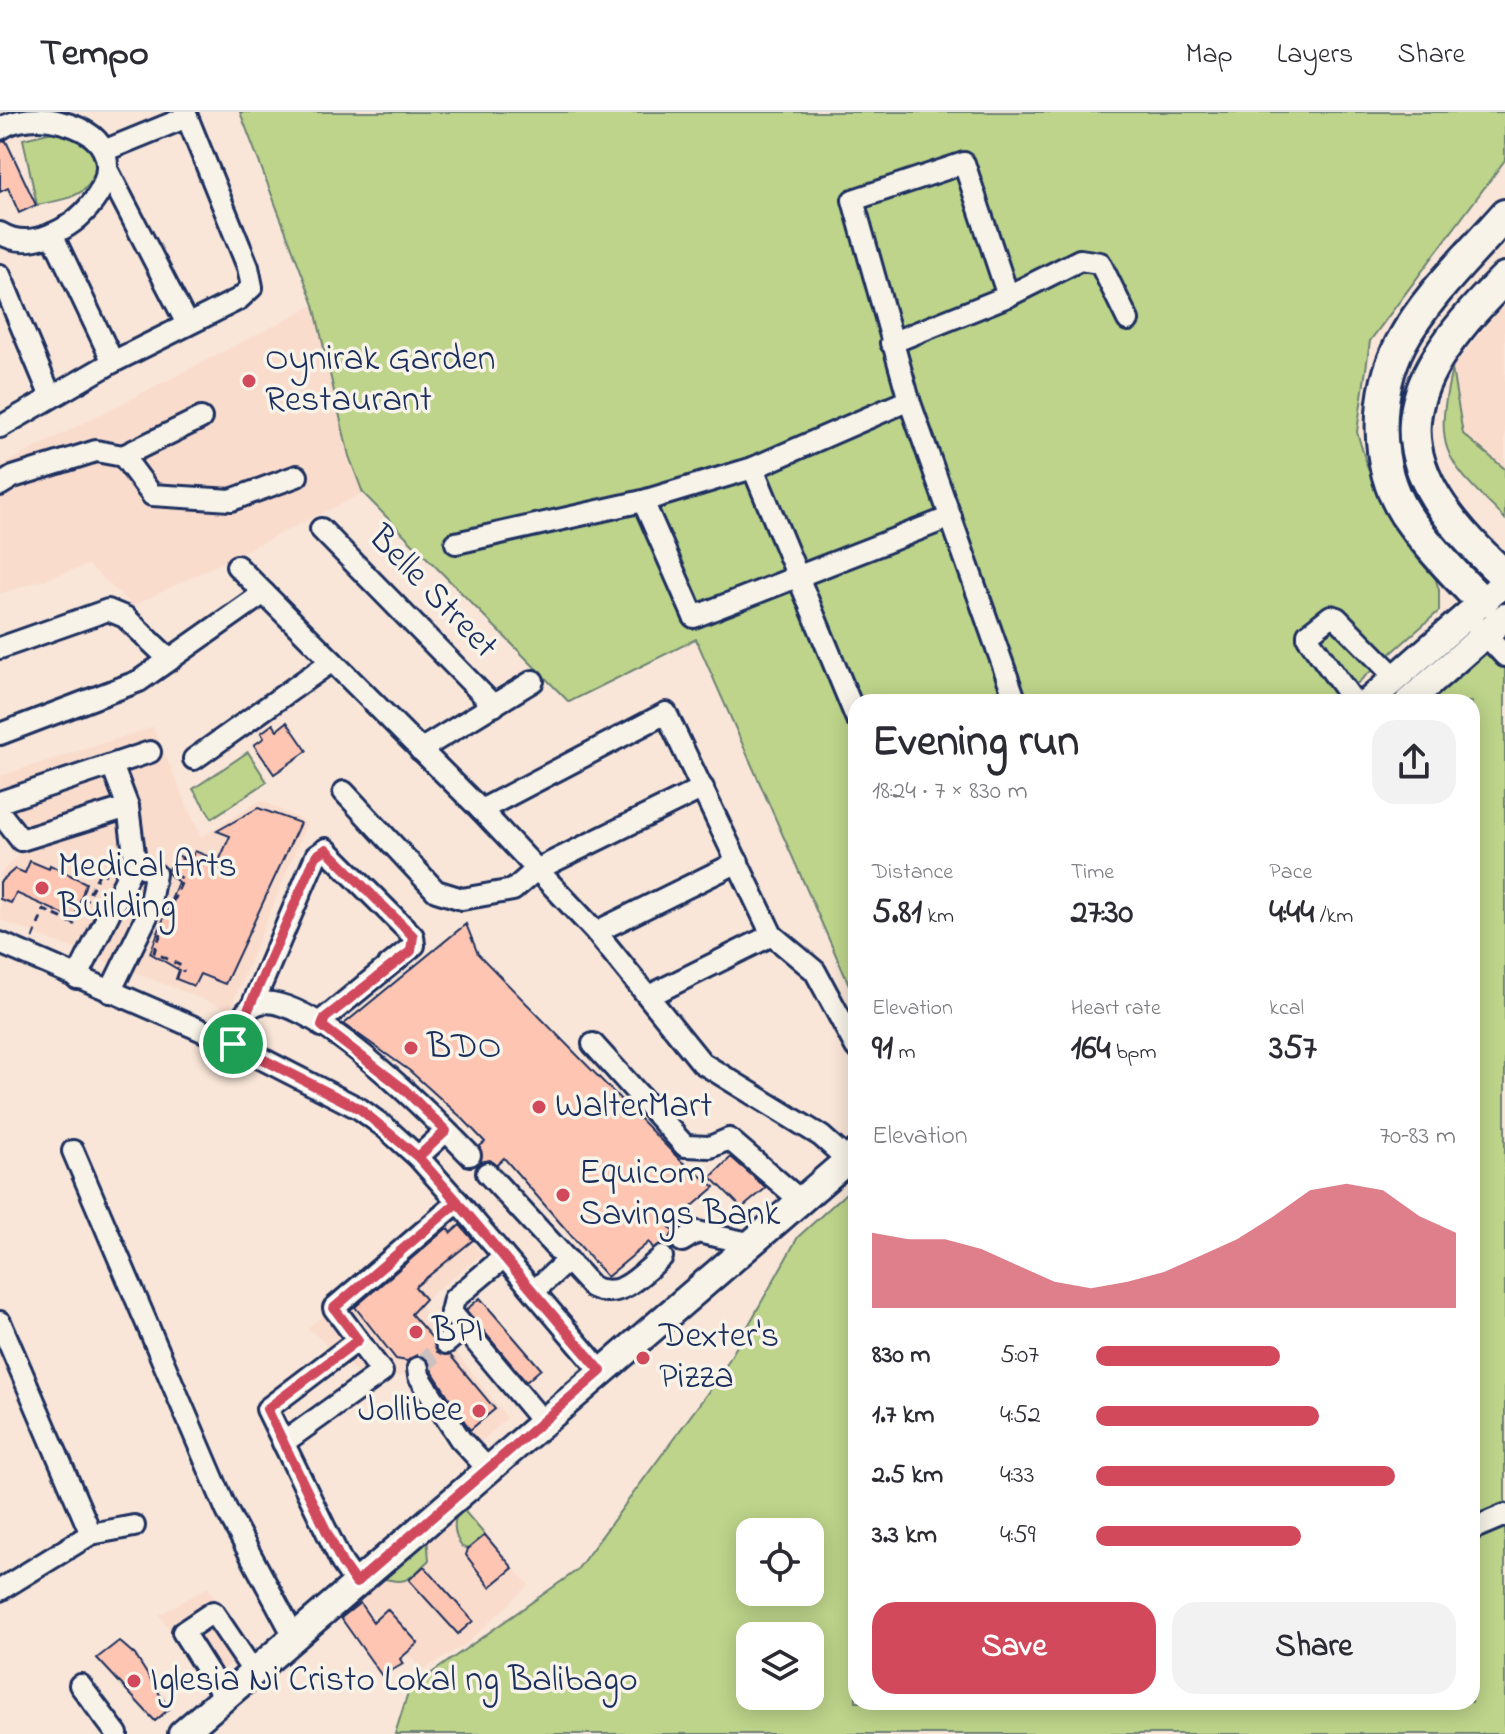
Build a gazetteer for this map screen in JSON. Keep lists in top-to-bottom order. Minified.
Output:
{"streets":{"street":["Belle Street"]},"places":["Oynirak Garden Restaurant","Medical Arts Building","BDO","WalterMart","Equicom Savings Bank","BPI","Dexter's Pizza","Jollibee","Iglesia Ni Cristo Lokal ng Balibago"],"page":{"header":"Tempo","nav":["Map","Layers","Share"],"heading":["Evening run","18:24 · 7 × 830 m"],"stats":[["Distance","5.81 km"],["Time","27:30"],["Pace","4:44 /km"],["Elevation","91 m"],["Heart rate","164 bpm"],["kcal","357"]],"chart":["Elevation","70–83 m"],"list":[{"name":"830 m","note":"5:07"},{"name":"1.7 km","note":"4:52"},{"name":"2.5 km","note":"4:33"},{"name":"3.3 km","note":"4:59"}],"buttons":["Save","Share"]}}
